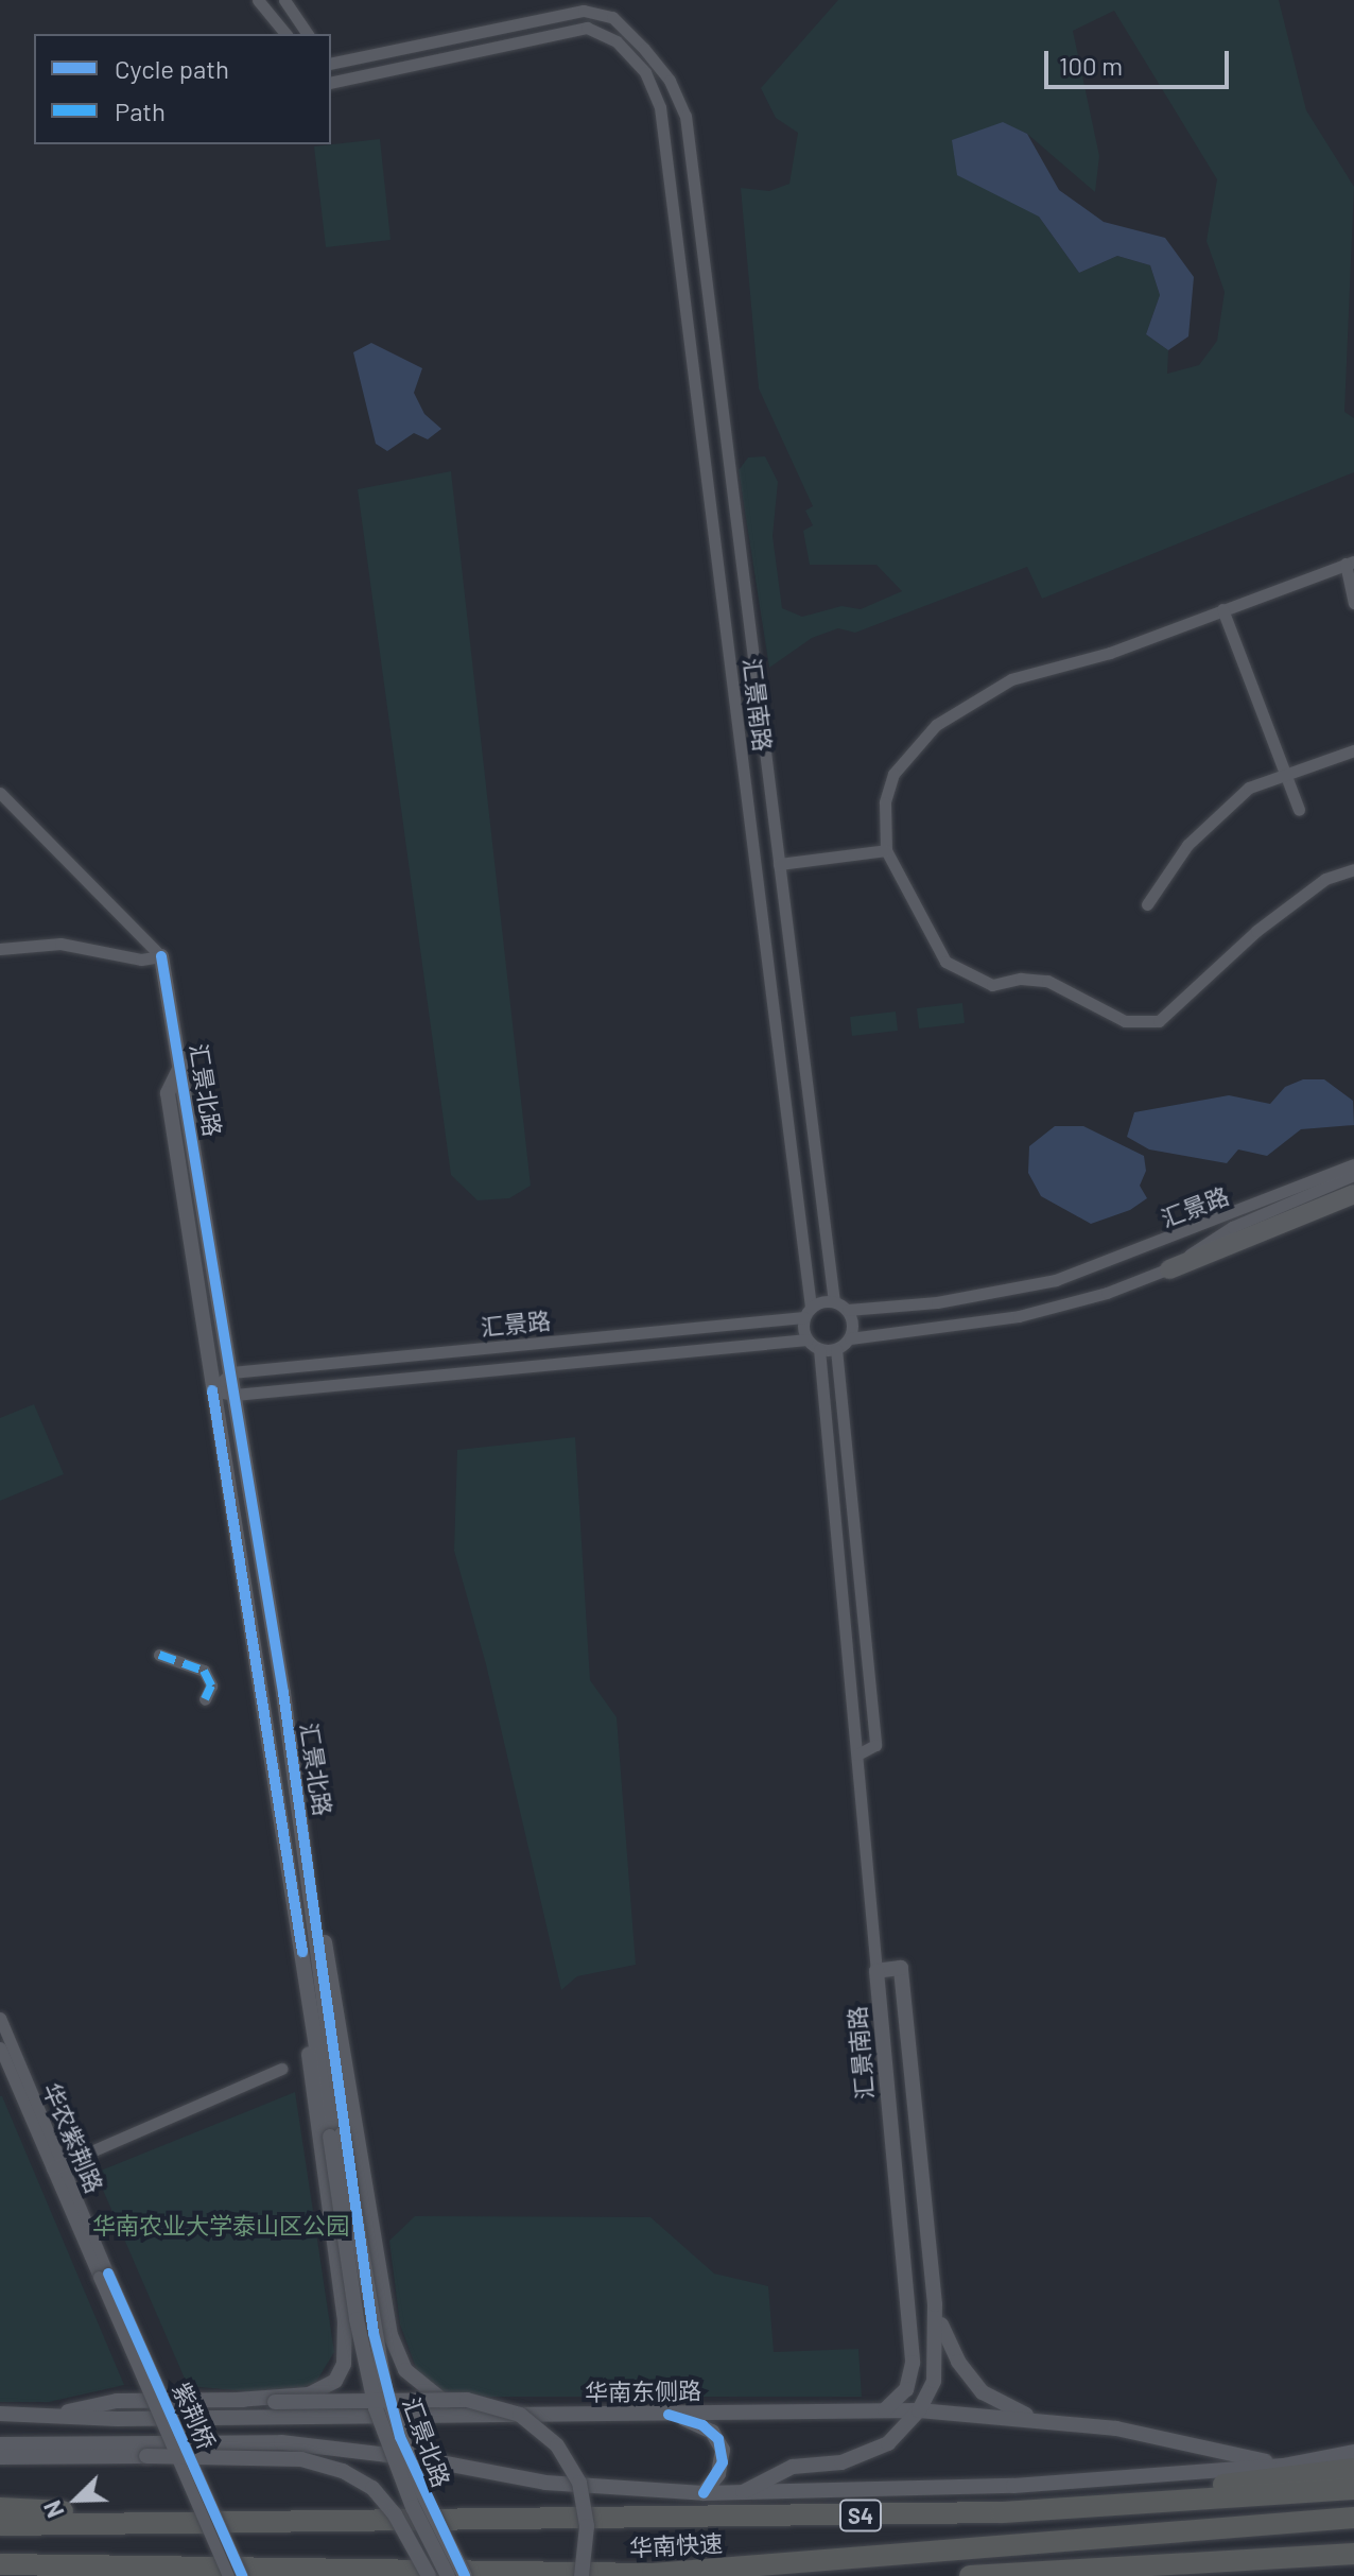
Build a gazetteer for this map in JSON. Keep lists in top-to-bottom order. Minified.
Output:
{"streets":{"highway":["S4","华南快速"],"street":["汇景南路","汇景北路","汇景路","华农紫荆路","华南东侧路","紫荆桥"]},"crossings":[["汇景南路","汇景路"],["汇景南路","华南东侧路"],["汇景北路","汇景路"],["华农紫荆路","紫荆桥"]],"parks":["华南农业大学泰山区公园"],"legend":["Cycle path","Path"],"scale_bar":"100 m","north":"bottom left"}
